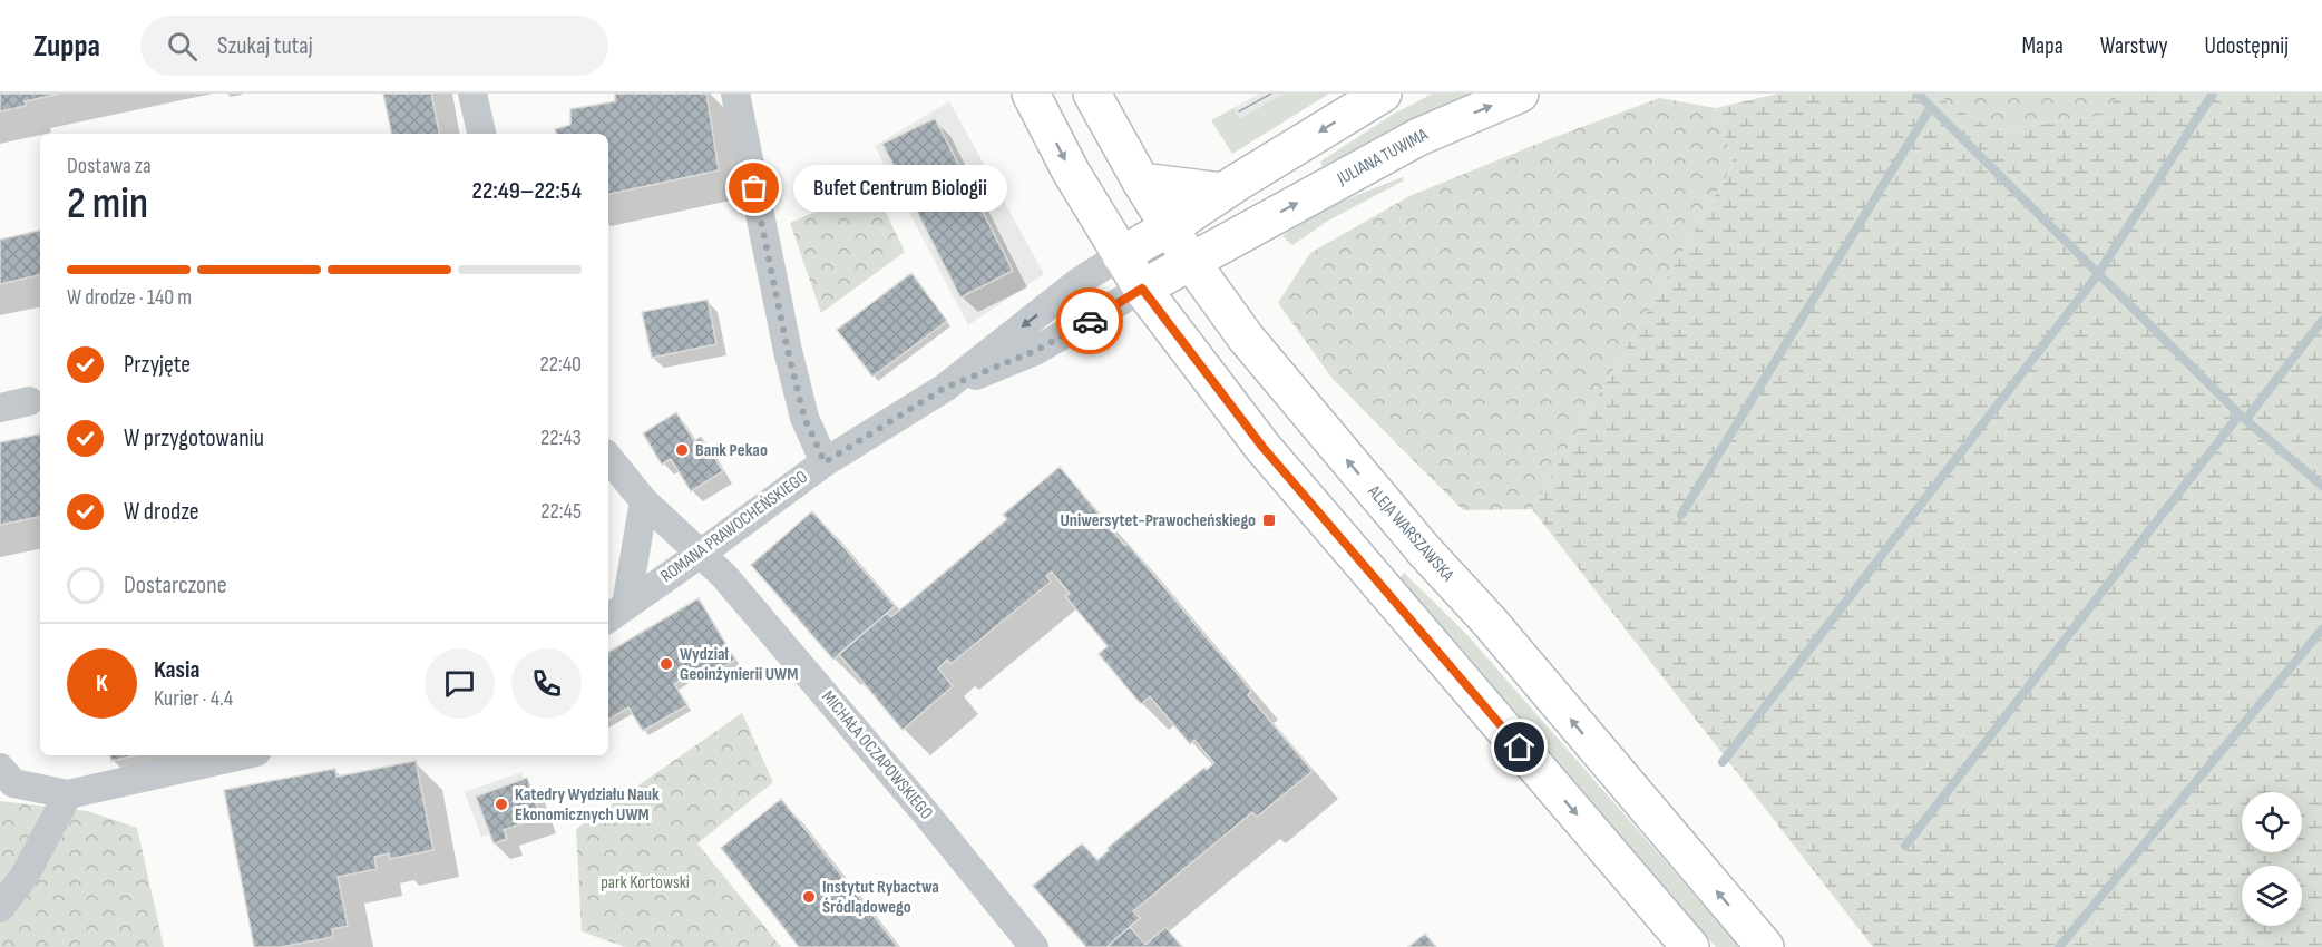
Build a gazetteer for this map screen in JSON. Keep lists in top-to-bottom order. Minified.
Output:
{"streets":{"main road":["JULIANA TUWIMA","ALEJA WARSZAWSKA"],"street":["ROMANA PRAWOCHEŃSKIEGO","MICHAŁA OCZAPOWSKIEGO"]},"crossings":[["JULIANA TUWIMA","ROMANA PRAWOCHEŃSKIEGO"],["JULIANA TUWIMA","ALEJA WARSZAWSKA"],["ROMANA PRAWOCHEŃSKIEGO","MICHAŁA OCZAPOWSKIEGO"]],"parks":["park Kortowski"],"places":{"other":["Bufet Centrum Biologii","Bank Pekao","Wydział Geoinżynierii UWM","Katedry Wydziału Nauk Ekonomicznych UWM","Instytut Rybactwa Śródlądowego"],"transit":["Uniwersytet-Prawocheńskiego"]},"page":{"header":"Zuppa","search":"Szukaj tutaj","nav":["Mapa","Warstwy","Udostępnij"],"heading":["2 min","Dostawa za","22:49–22:54"],"panel":["Kasia","Kurier · 4.4"],"bubble":"Bufet Centrum Biologii","bar":"W drodze · 140 m","list":[["Przyjęte","22:40"],["W przygotowaniu","22:43"],["W drodze","22:45"],"Dostarczone"],"round":"K"}}
